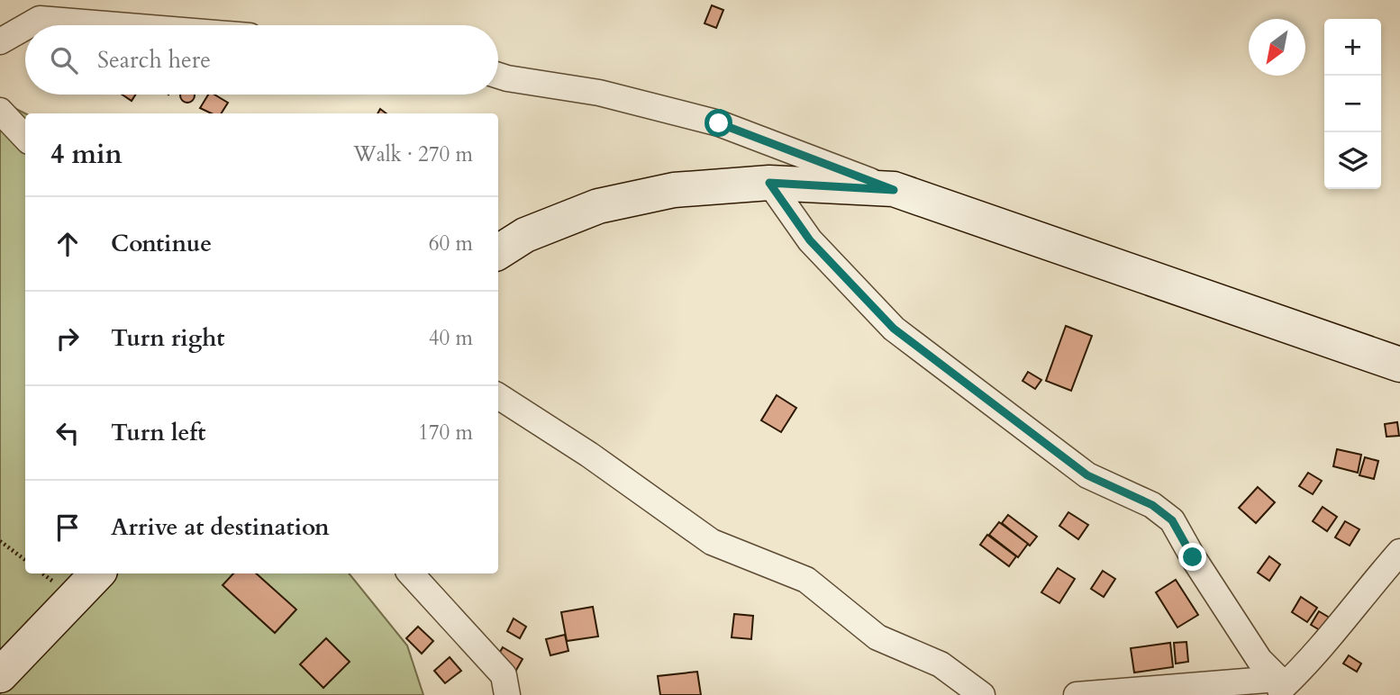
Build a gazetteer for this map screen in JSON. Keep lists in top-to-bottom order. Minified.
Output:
{"north":"bottom left","page":{"map_buttons":["+","−"],"search":"Search here","heading":["4 min","Walk · 270 m"],"list":[["Continue","60 m"],["Turn right","40 m"],["Turn left","170 m"],"Arrive at destination"]}}
